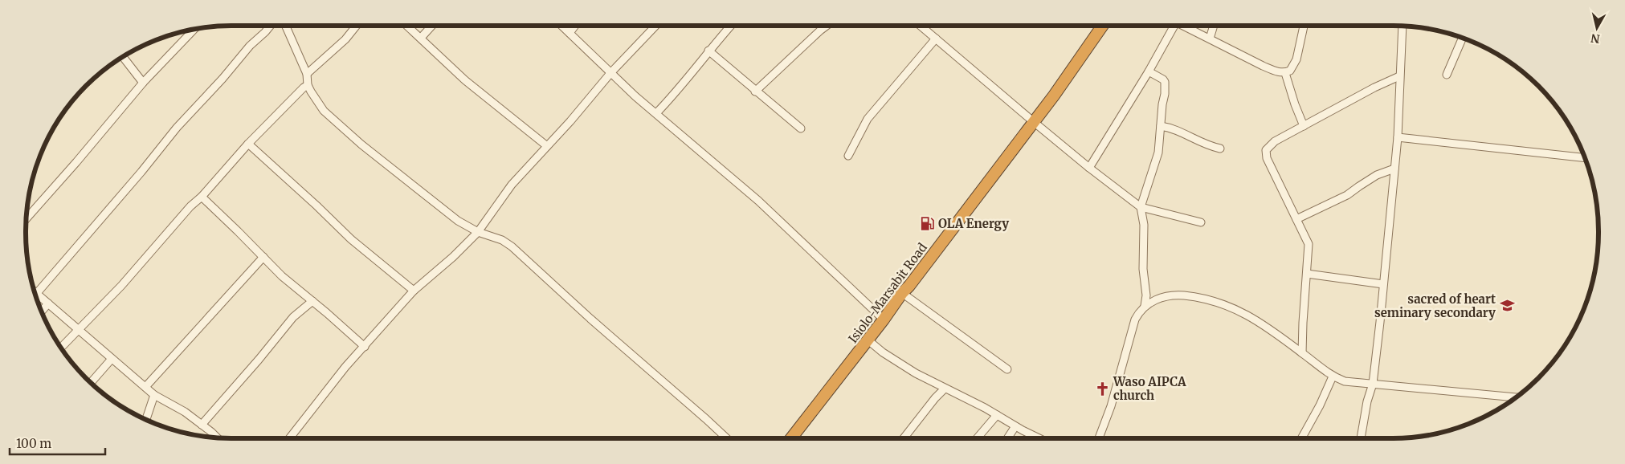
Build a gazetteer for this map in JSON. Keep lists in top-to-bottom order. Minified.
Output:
{"streets":{"highway":["Isiolo-Marsabit Road"]},"places":{"fuel station":["OLA Energy"],"school or university":["sacred of heart seminary secondary"],"church":["Waso AIPCA church"]},"scale_bar":"100 m","north":"bottom"}
